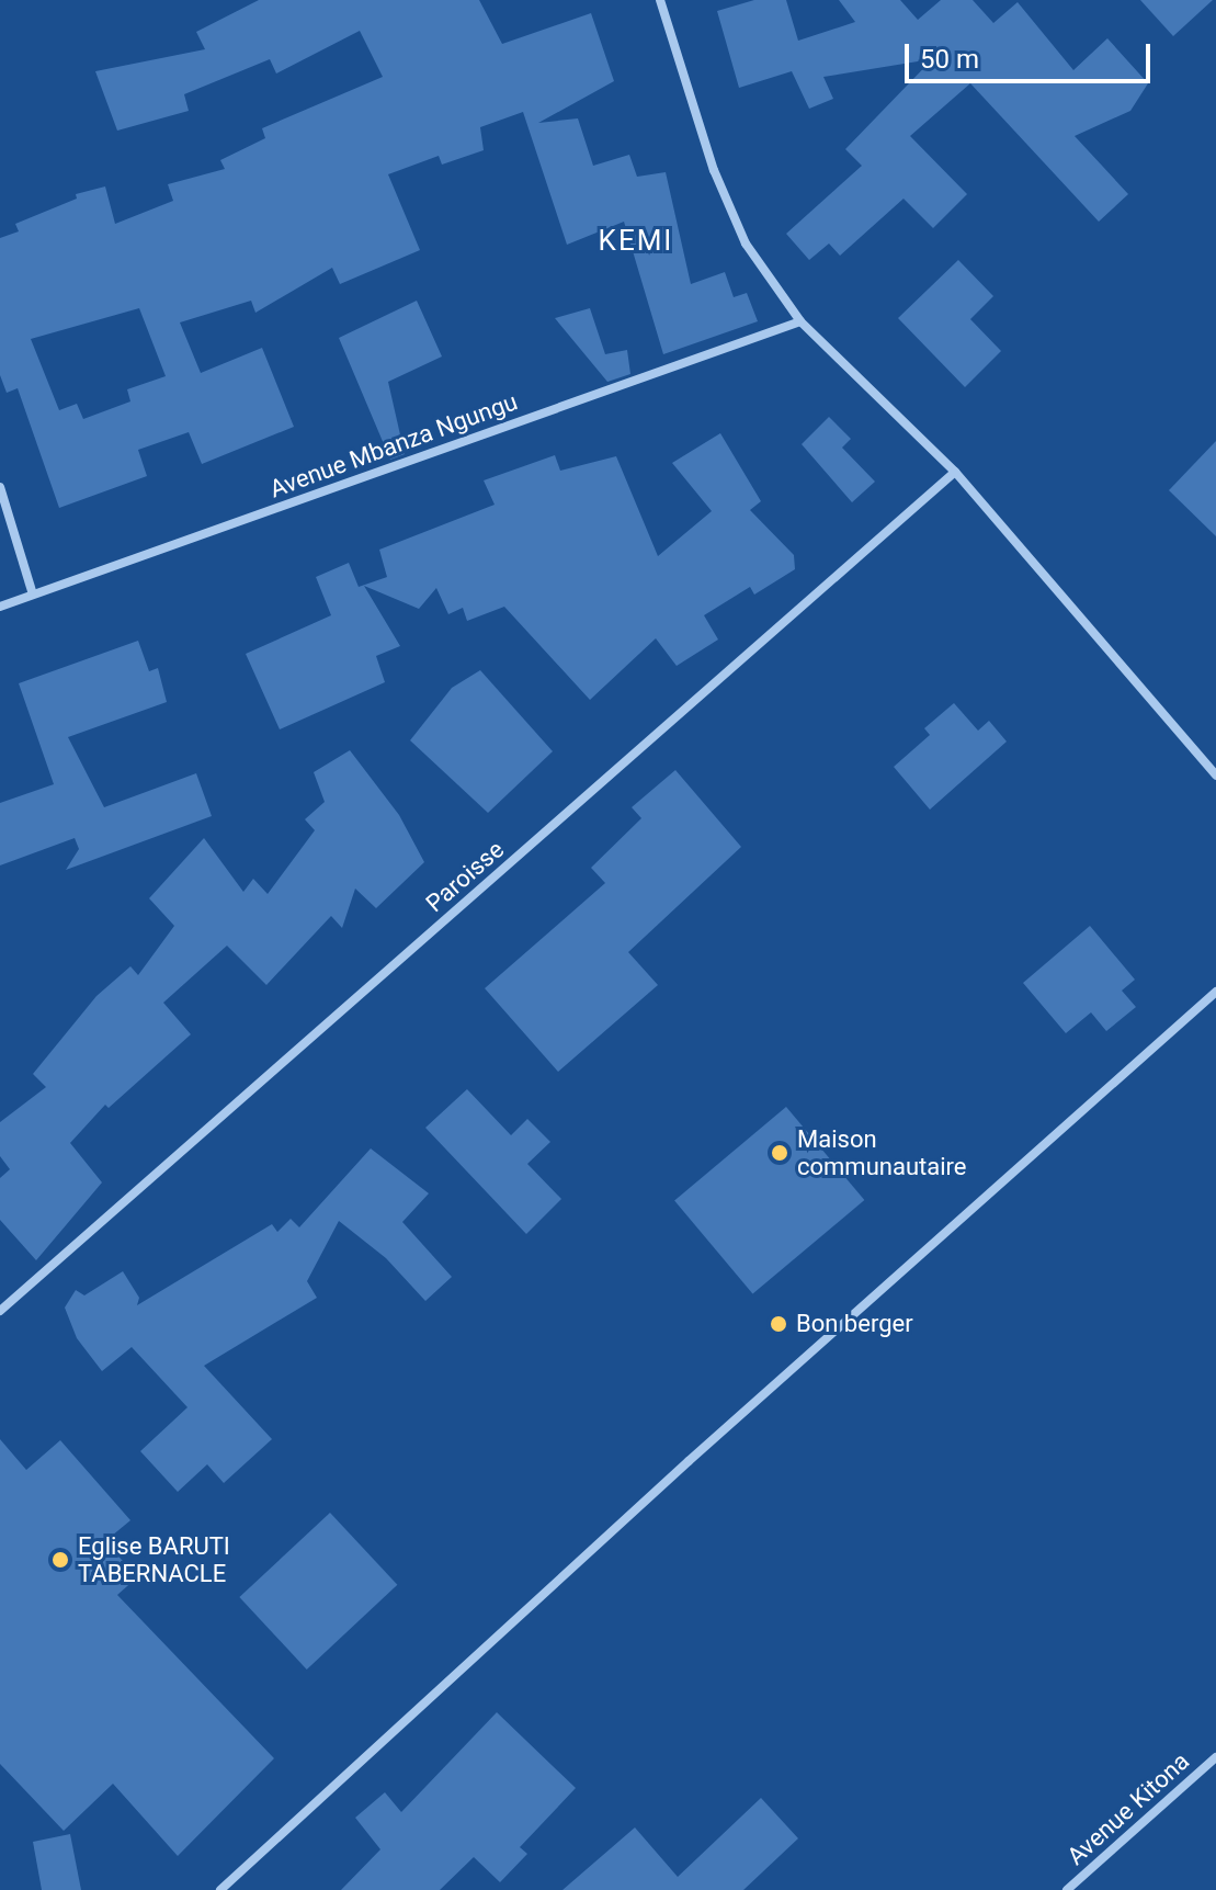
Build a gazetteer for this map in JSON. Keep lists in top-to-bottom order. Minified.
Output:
{"streets":{"street":["Avenue Mbanza Ngungu","Paroisse","Avenue Kitona"]},"districts":["KEMI"],"places":["Maison communautaire","Bon berger","Eglise BARUTI TABERNACLE"],"scale_bar":"50 m"}
